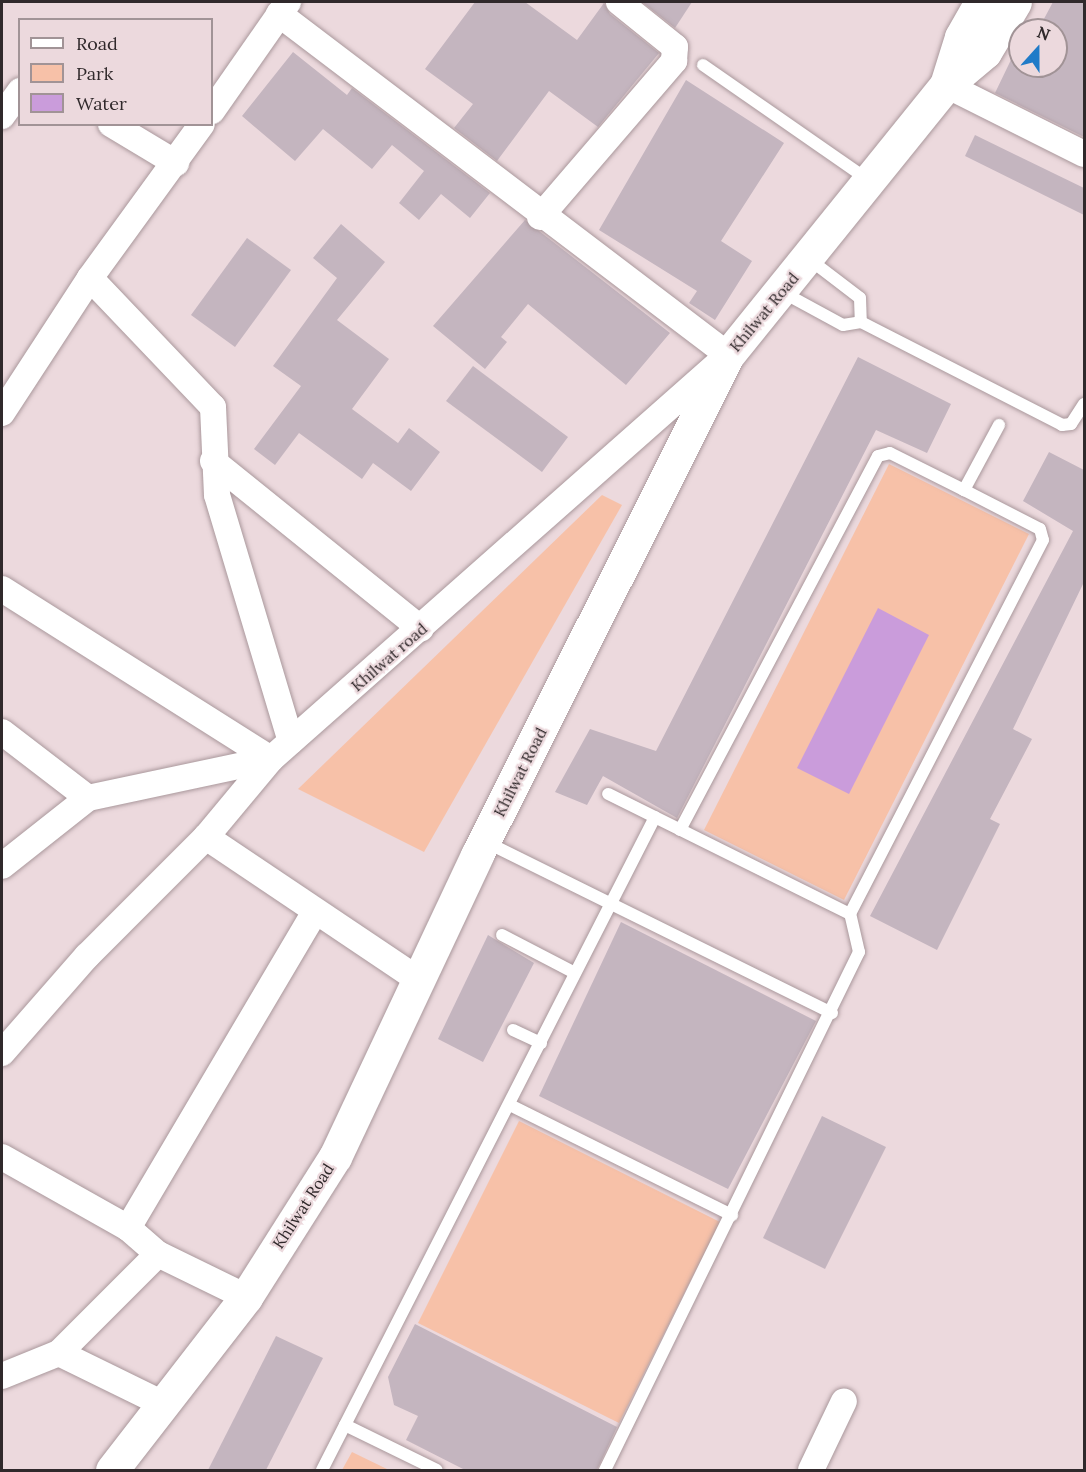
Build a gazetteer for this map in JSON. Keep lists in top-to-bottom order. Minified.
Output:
{"streets":{"main road":["Khilwat Road"],"street":["Khilwat road"]},"crossings":[["Khilwat Road","Khilwat road"]],"legend":["Road","Park","Water"],"north":"top"}
